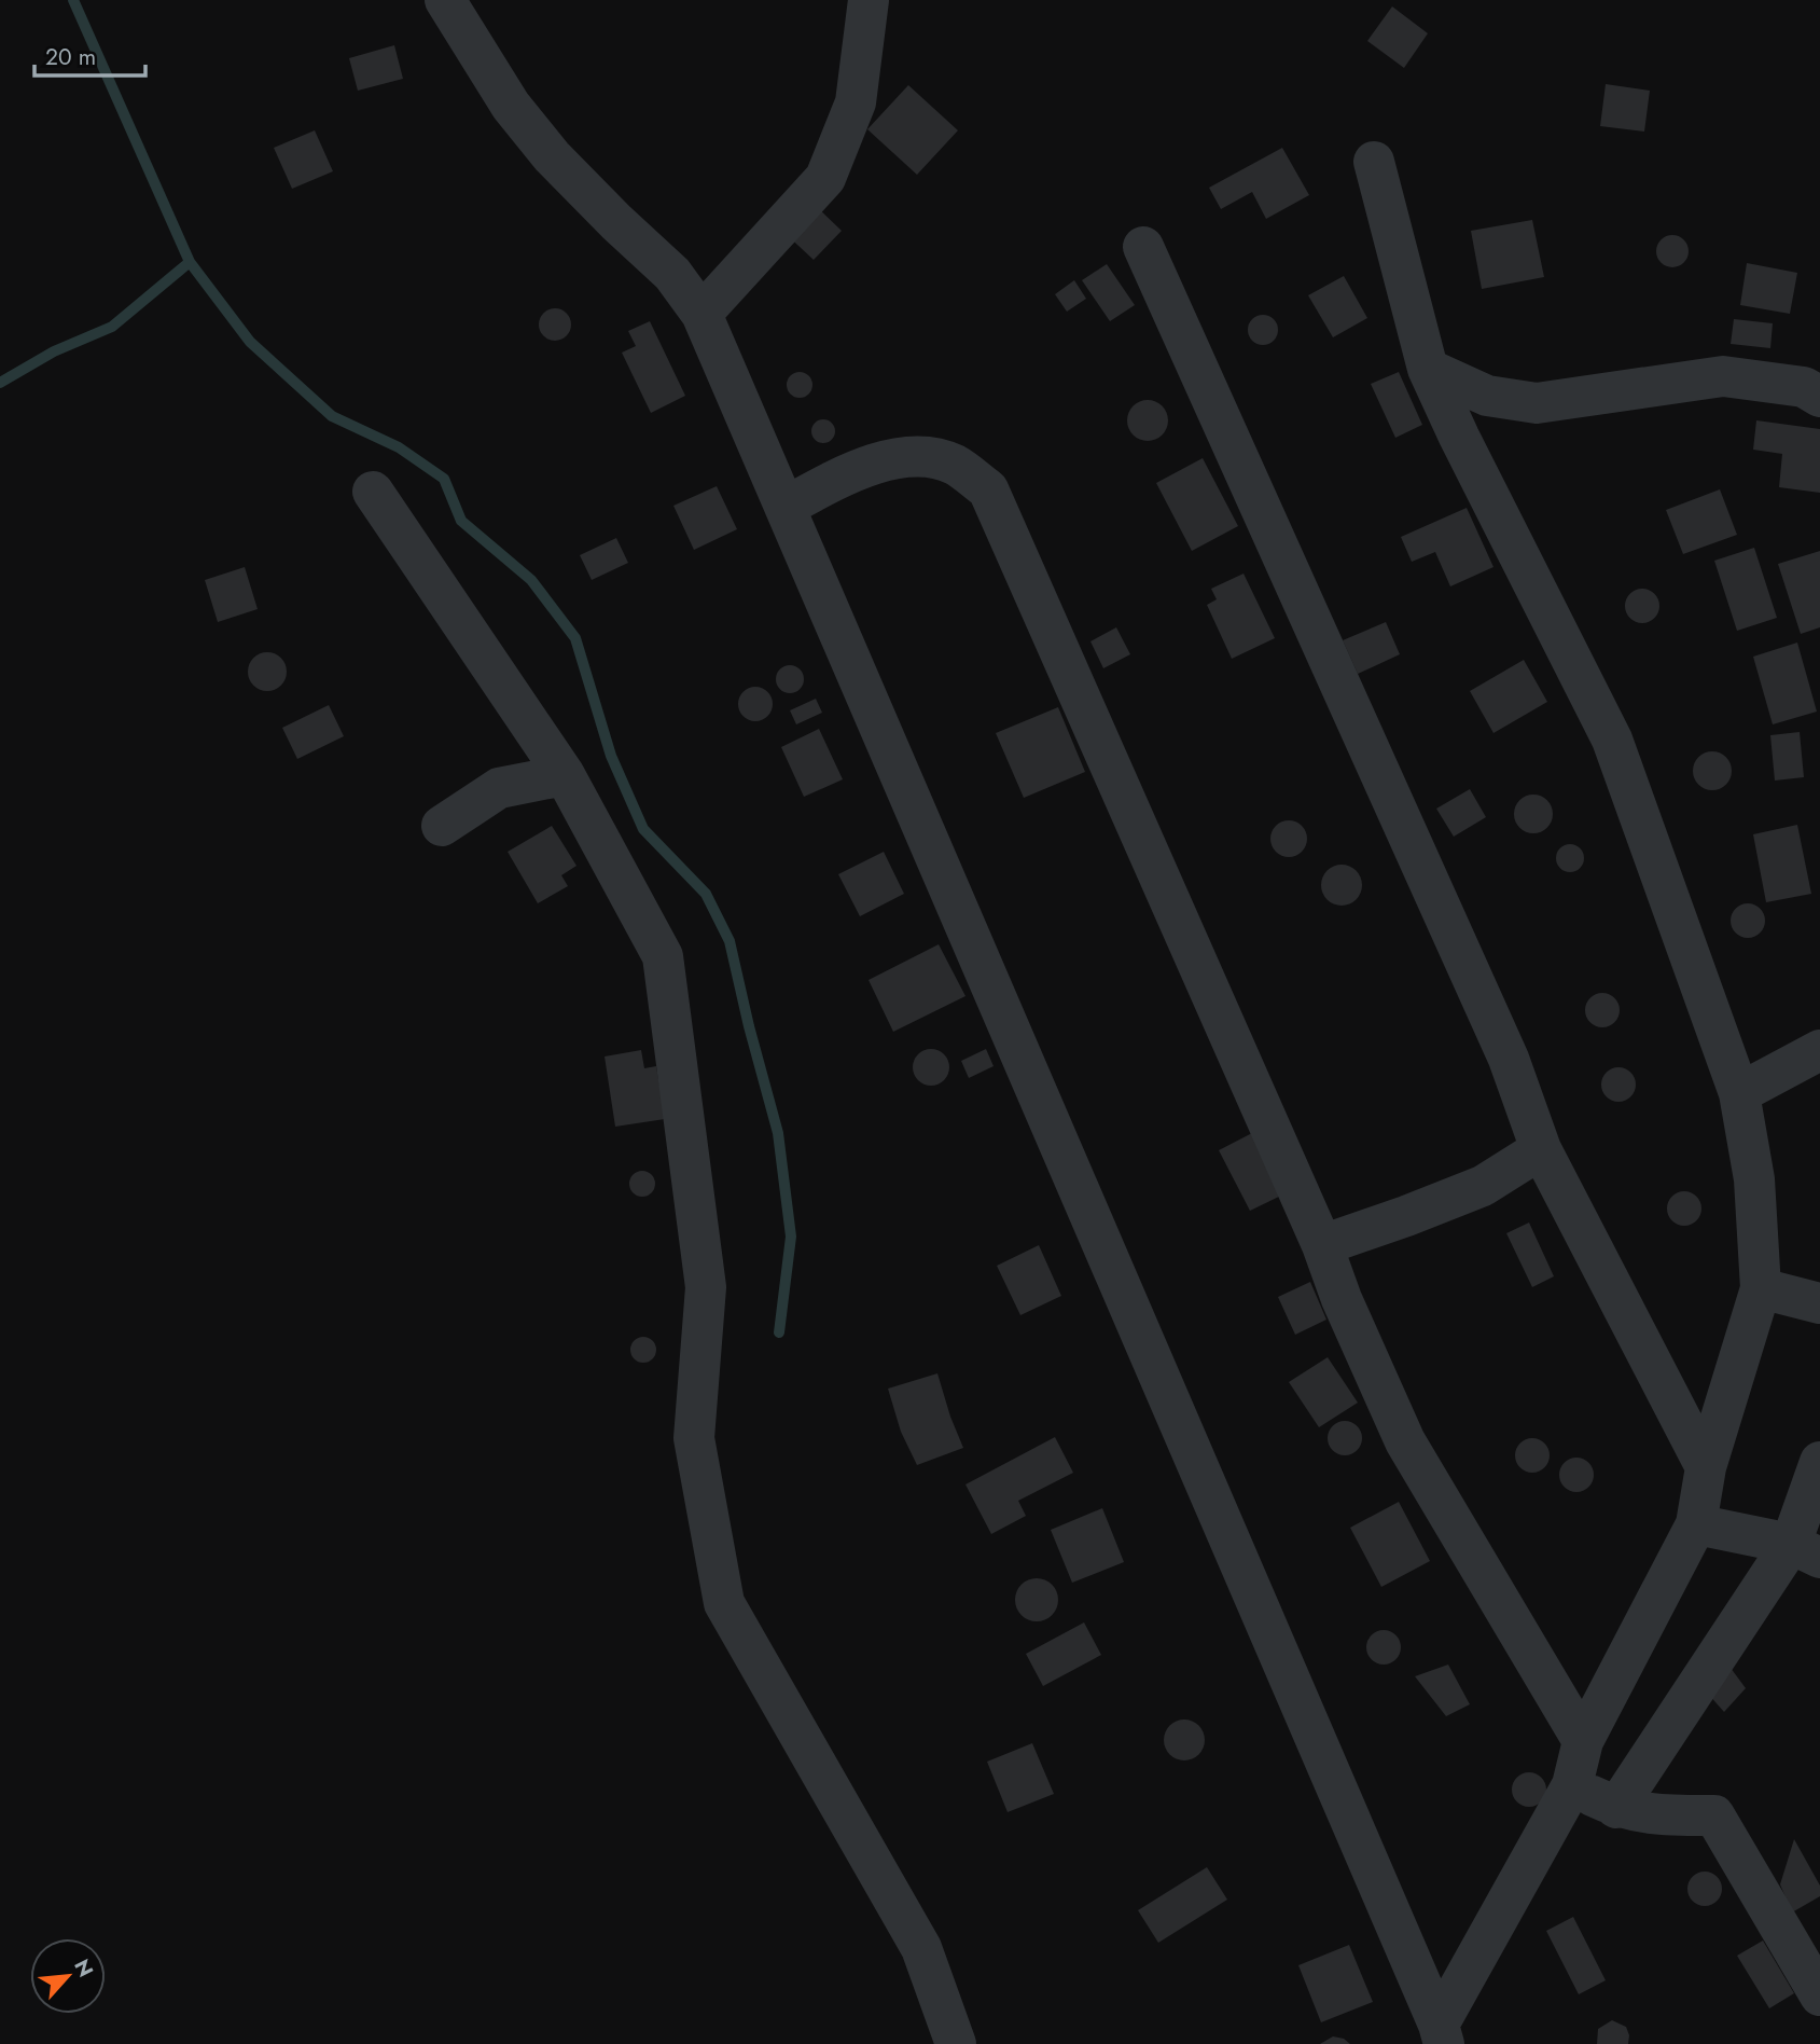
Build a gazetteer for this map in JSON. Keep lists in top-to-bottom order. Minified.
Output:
{"scale_bar":"20 m","north":"top right"}
